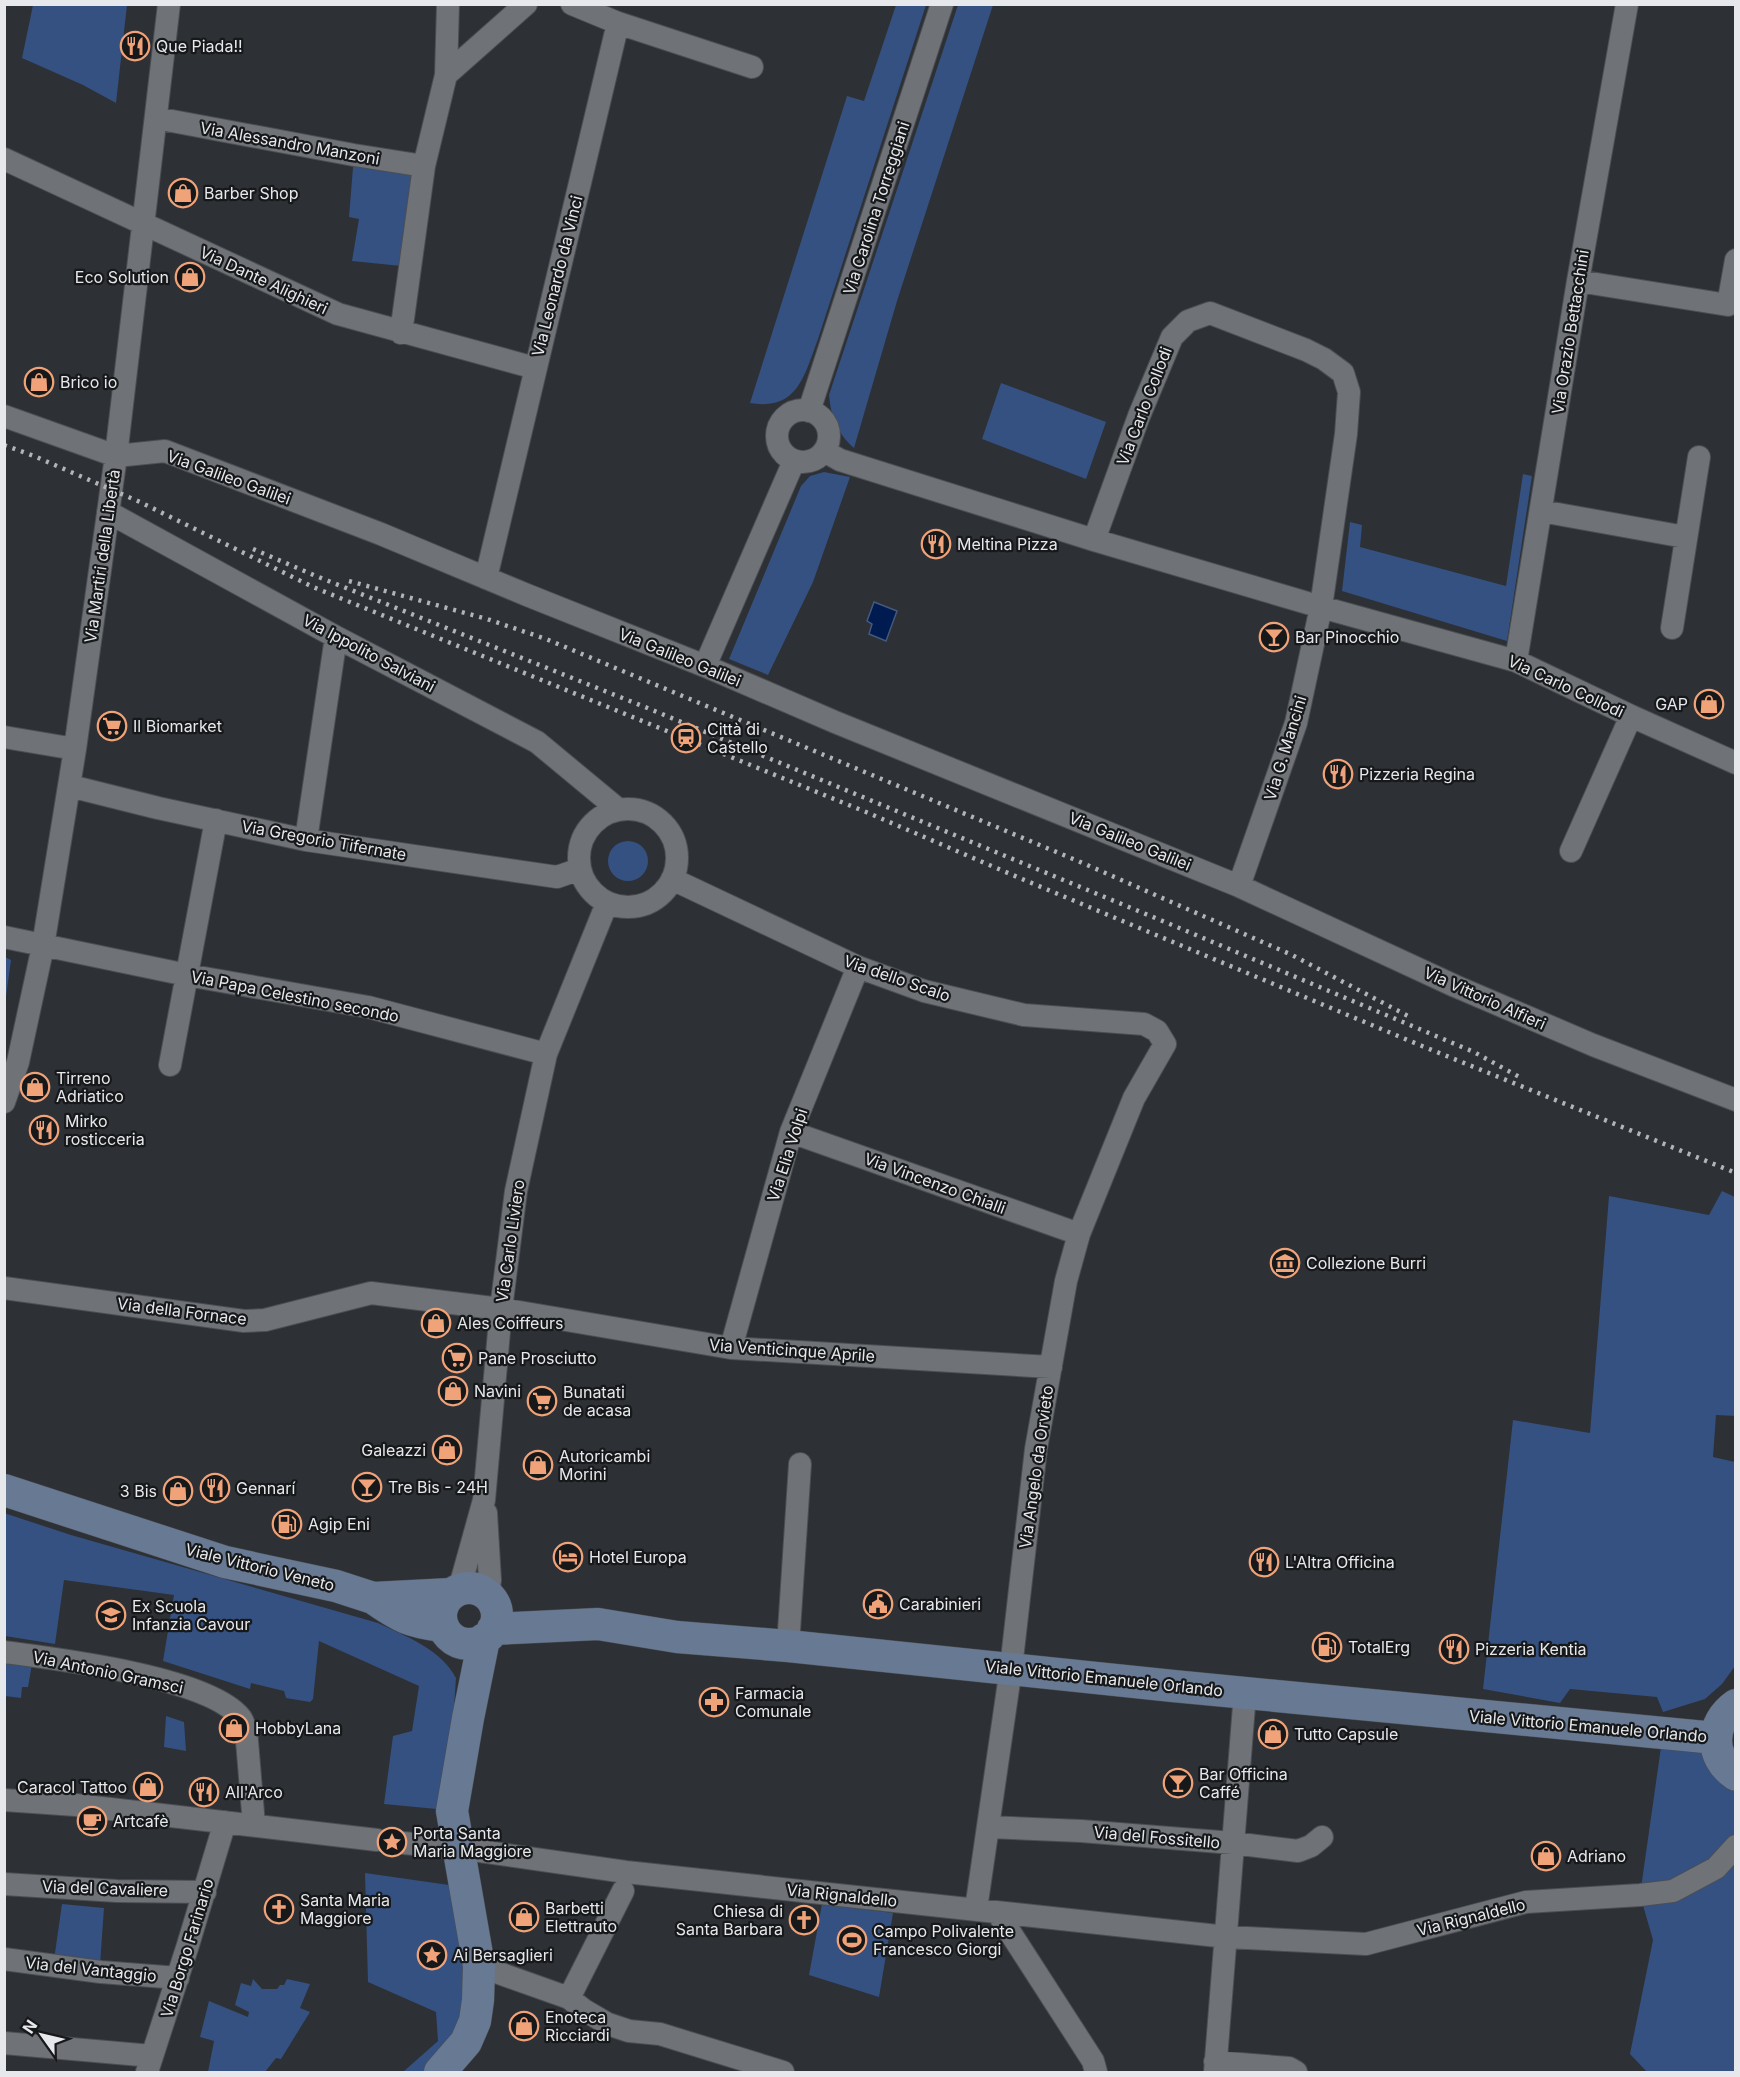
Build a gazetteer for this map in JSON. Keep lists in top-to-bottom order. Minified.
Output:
{"streets":{"main road":["Viale Vittorio Veneto","Viale Vittorio Emanuele Orlando"],"street":["Via Alessandro Manzoni","Via Carolina Torreggiani","Via Leonardo da Vinci","Via Dante Alighieri","Via Orazio Bettacchini","Via Carlo Collodi","Via Galileo Galilei","Via Martiri della Libertà","Via Ippolito Salviani","Via G. Mancini","Via Gregorio Tifernate","Via dello Scalo","Via Papa Celestino secondo","Via Vittorio Alfieri","Via Elia Volpi","Via Vincenzo Chialli","Via Carlo Liviero","Via della Fornace","Via Venticinque Aprile","Via Angelo da Orvieto","Via Antonio Gramsci","Via del Fossitello","Via del Cavaliere","Via Rignaldello","Via Borgo Farinario","Via del Vantaggio"]},"crossings":[["Via Alessandro Manzoni","Via Martiri della Libertà"],["Via Carolina Torreggiani","Via Carlo Collodi"],["Via Leonardo da Vinci","Via Dante Alighieri"],["Via Leonardo da Vinci","Via Galileo Galilei"],["Via Dante Alighieri","Via Martiri della Libertà"],["Via Orazio Bettacchini","Via Carlo Collodi"],["Via Carlo Collodi","Via G. Mancini"],["Via Galileo Galilei","Via Martiri della Libertà"],["Via Galileo Galilei","Via G. Mancini"],["Via Galileo Galilei","Via Vittorio Alfieri"],["Via Martiri della Libertà","Via Ippolito Salviani"],["Via Martiri della Libertà","Via Gregorio Tifernate"],["Via Martiri della Libertà","Via Papa Celestino secondo"],["Via Ippolito Salviani","Via Gregorio Tifernate"],["Via Ippolito Salviani","Via dello Scalo"],["Via Ippolito Salviani","Via Carlo Liviero"],["Via G. Mancini","Via Vittorio Alfieri"],["Via Gregorio Tifernate","Via dello Scalo"],["Via Gregorio Tifernate","Via Carlo Liviero"],["Via dello Scalo","Via Elia Volpi"],["Via dello Scalo","Via Carlo Liviero"],["Via dello Scalo","Via Angelo da Orvieto"],["Via Papa Celestino secondo","Via Carlo Liviero"],["Via Elia Volpi","Via Vincenzo Chialli"],["Via Elia Volpi","Via Venticinque Aprile"],["Via Vincenzo Chialli","Via Angelo da Orvieto"],["Via Carlo Liviero","Via della Fornace"],["Via Carlo Liviero","Via Venticinque Aprile"],["Via Carlo Liviero","Viale Vittorio Veneto"],["Via Carlo Liviero","Viale Vittorio Emanuele Orlando"],["Via della Fornace","Via Venticinque Aprile"],["Via Venticinque Aprile","Via Angelo da Orvieto"],["Via Angelo da Orvieto","Viale Vittorio Emanuele Orlando"],["Via Angelo da Orvieto","Via del Fossitello"],["Via Angelo da Orvieto","Via Rignaldello"],["Viale Vittorio Veneto","Viale Vittorio Emanuele Orlando"],["Via Antonio Gramsci","Via Rignaldello"],["Via del Cavaliere","Via Borgo Farinario"],["Via Rignaldello","Via Borgo Farinario"],["Via Borgo Farinario","Via del Vantaggio"]],"places":{"restaurant":["Que Piada!!","Meltina Pizza","Pizzeria Regina","Mirko rosticceria","Gennarí","L'Altra Officina","Pizzeria Kentia","All'Arco"],"shop":["Barber Shop","Eco Solution","Brico io","GAP","Tirreno Adriatico","Ales Coiffeurs","Navini","Galeazzi","Autoricambi Morini","3 Bis","HobbyLana","Tutto Capsule","Caracol Tattoo","Adriano","Barbetti Elettrauto","Enoteca Ricciardi"],"bar":["Bar Pinocchio","Tre Bis - 24H","Bar Officina Caffé"],"supermarket":["Il Biomarket","Pane Prosciutto","Bunatati de acasa"],"station":["Città di Castello"],"museum":["Collezione Burri"],"fuel station":["Agip Eni","TotalErg"],"hotel":["Hotel Europa"],"public building":["Carabinieri"],"school or university":["Ex Scuola Infanzia Cavour"],"pharmacy":["Farmacia Comunale"],"cafe":["Artcafè"],"place":["Porta Santa Maria Maggiore","Ai Bersaglieri"],"church":["Santa Maria Maggiore","Chiesa di Santa Barbara"],"sports":["Campo Polivalente Francesco Giorgi"]},"north":"top left"}
